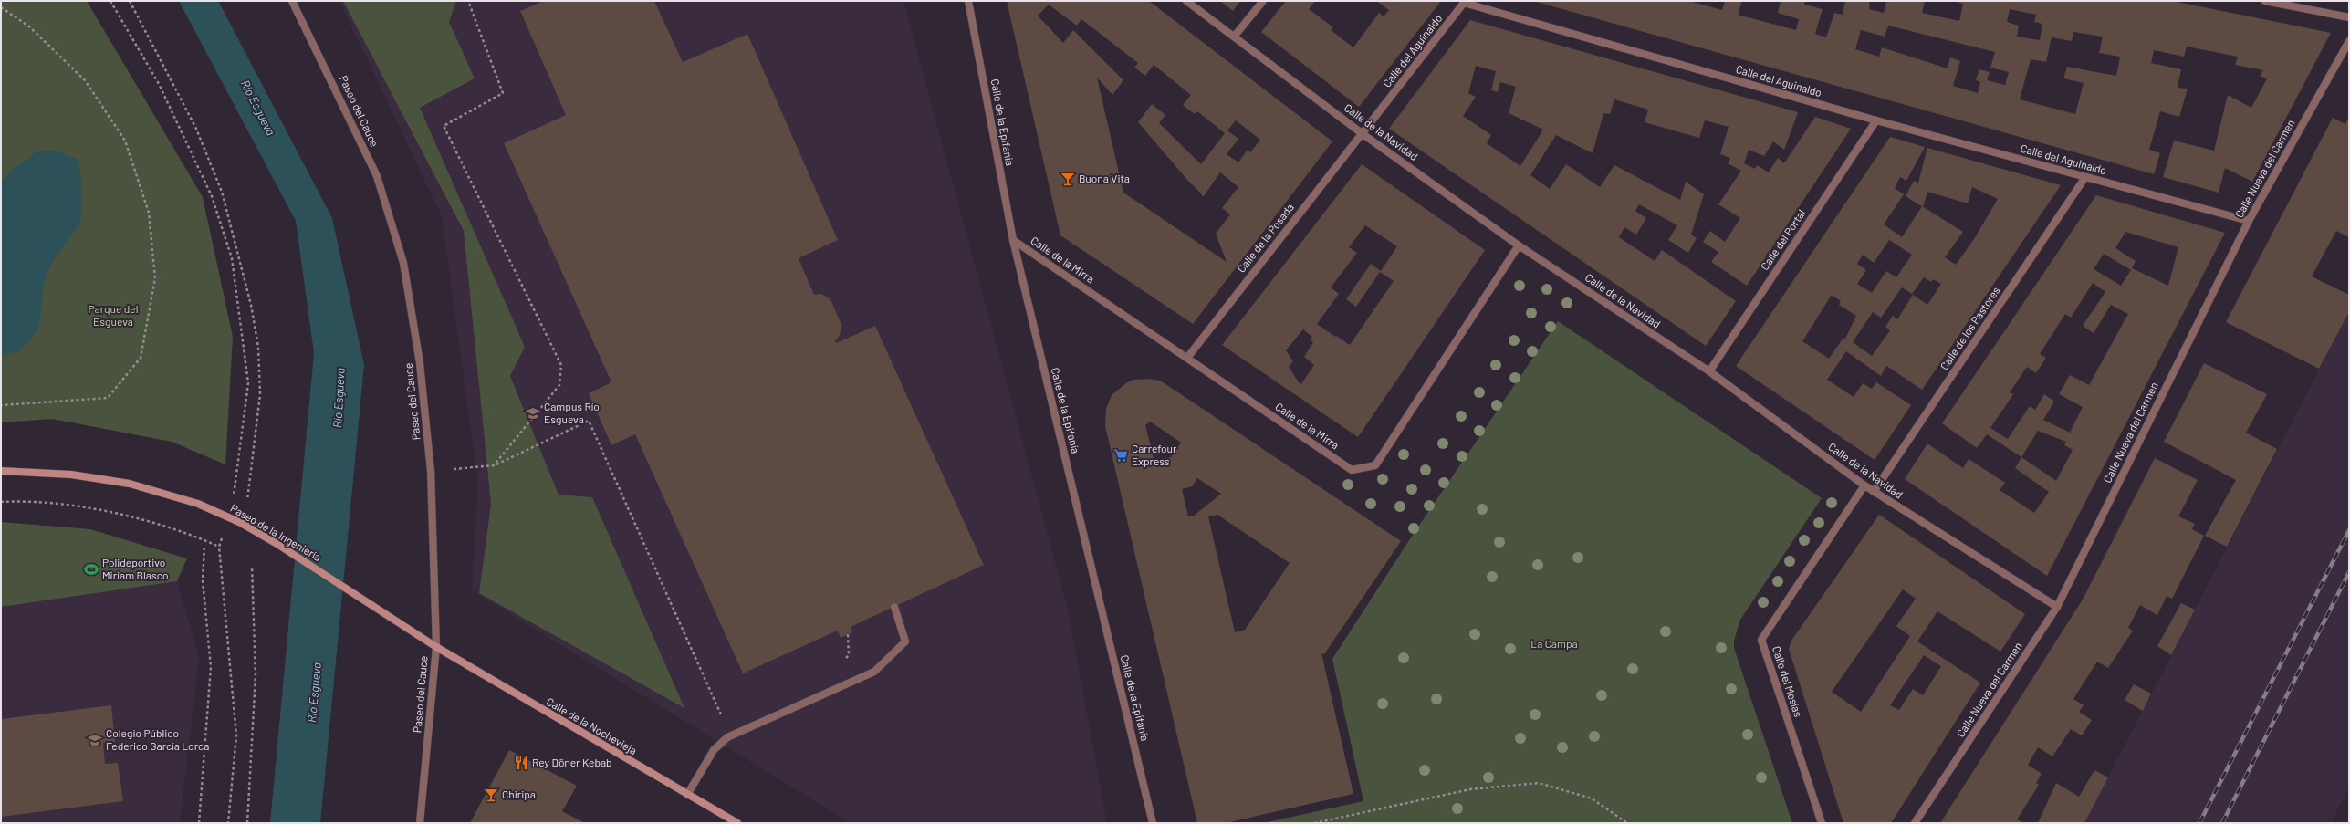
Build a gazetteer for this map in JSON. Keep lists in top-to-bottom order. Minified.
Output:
{"streets":{"main road":["Paseo de la Ingeniería","Calle de la Nochevieja"],"street":["Calle del Aguinaldo","Paseo del Cauce","Calle de la Epifanía","Calle de la Navidad","Calle Nueva del Carmen","Calle de la Posada","Calle del Portal","Calle de la Mirra","Calle de los Pastores","Calle del Mesías"]},"crossings":[["Calle del Aguinaldo","Calle de la Navidad"],["Calle del Aguinaldo","Calle Nueva del Carmen"],["Calle del Aguinaldo","Calle de la Posada"],["Calle del Aguinaldo","Calle del Portal"],["Calle del Aguinaldo","Calle de los Pastores"],["Paseo del Cauce","Paseo de la Ingeniería"],["Paseo del Cauce","Calle de la Nochevieja"],["Calle de la Epifanía","Calle de la Mirra"],["Calle de la Navidad","Calle Nueva del Carmen"],["Calle de la Navidad","Calle de la Posada"],["Calle de la Navidad","Calle del Portal"],["Calle de la Navidad","Calle de la Mirra"],["Calle de la Navidad","Calle de los Pastores"],["Calle de la Navidad","Calle del Mesías"],["Calle de la Posada","Calle de la Mirra"],["Paseo de la Ingeniería","Calle de la Nochevieja"]],"water":["Río Esgueva"],"parks":["Parque del Esgueva","La Campa"],"places":{"bar":["Buona Vita","Chiripa"],"school or university":["Campus Río Esgueva","Colegio Público Federico García Lorca"],"supermarket":["Carrefour Express"],"sports":["Polideportivo Miriam Blasco"],"restaurant":["Rey Döner Kebab"]}}
